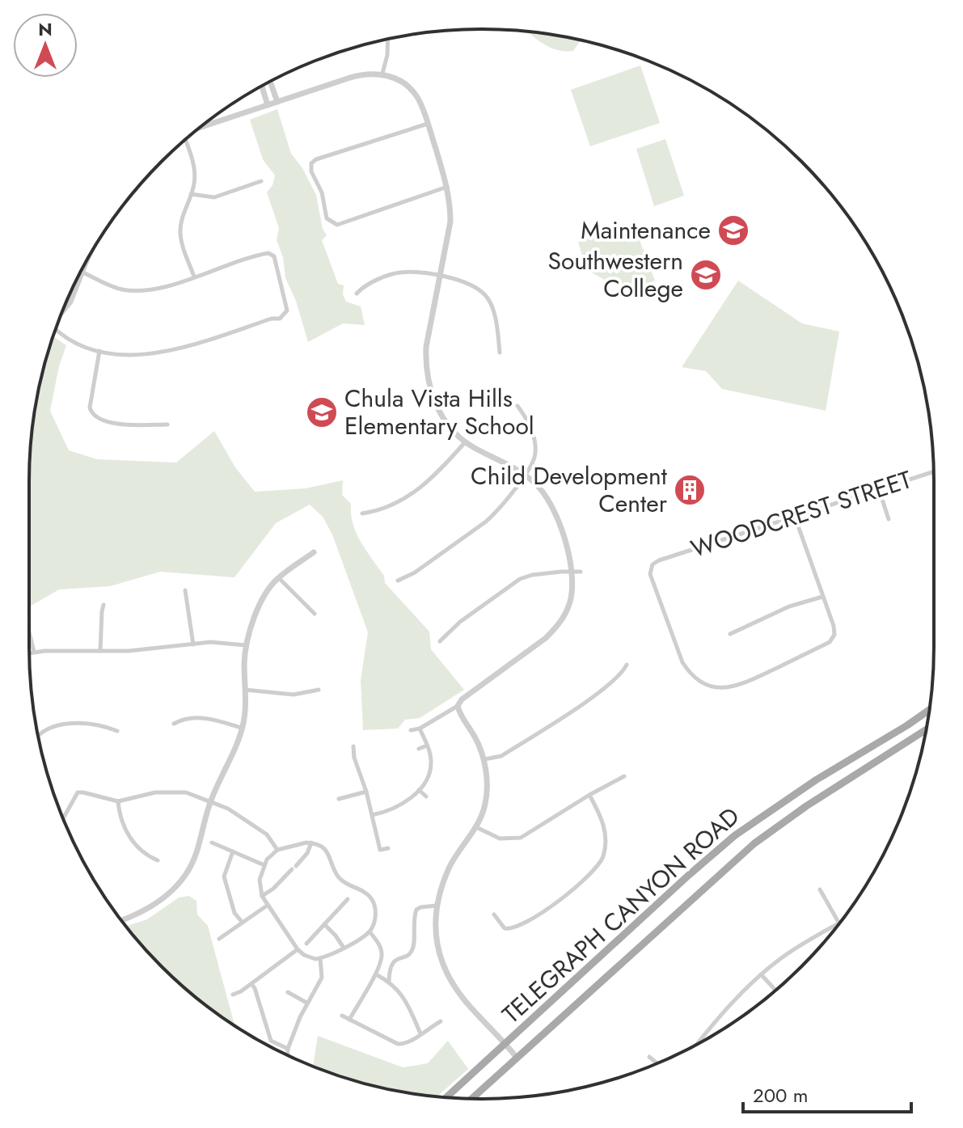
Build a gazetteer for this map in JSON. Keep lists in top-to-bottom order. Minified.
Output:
{"streets":{"main road":["TELEGRAPH CANYON ROAD"],"street":["WOODCREST STREET"]},"places":{"school or university":["Maintenance","Southwestern College","Chula Vista Hills Elementary School"],"building":["Child Development Center"]},"scale_bar":"200 m","north":"top"}
